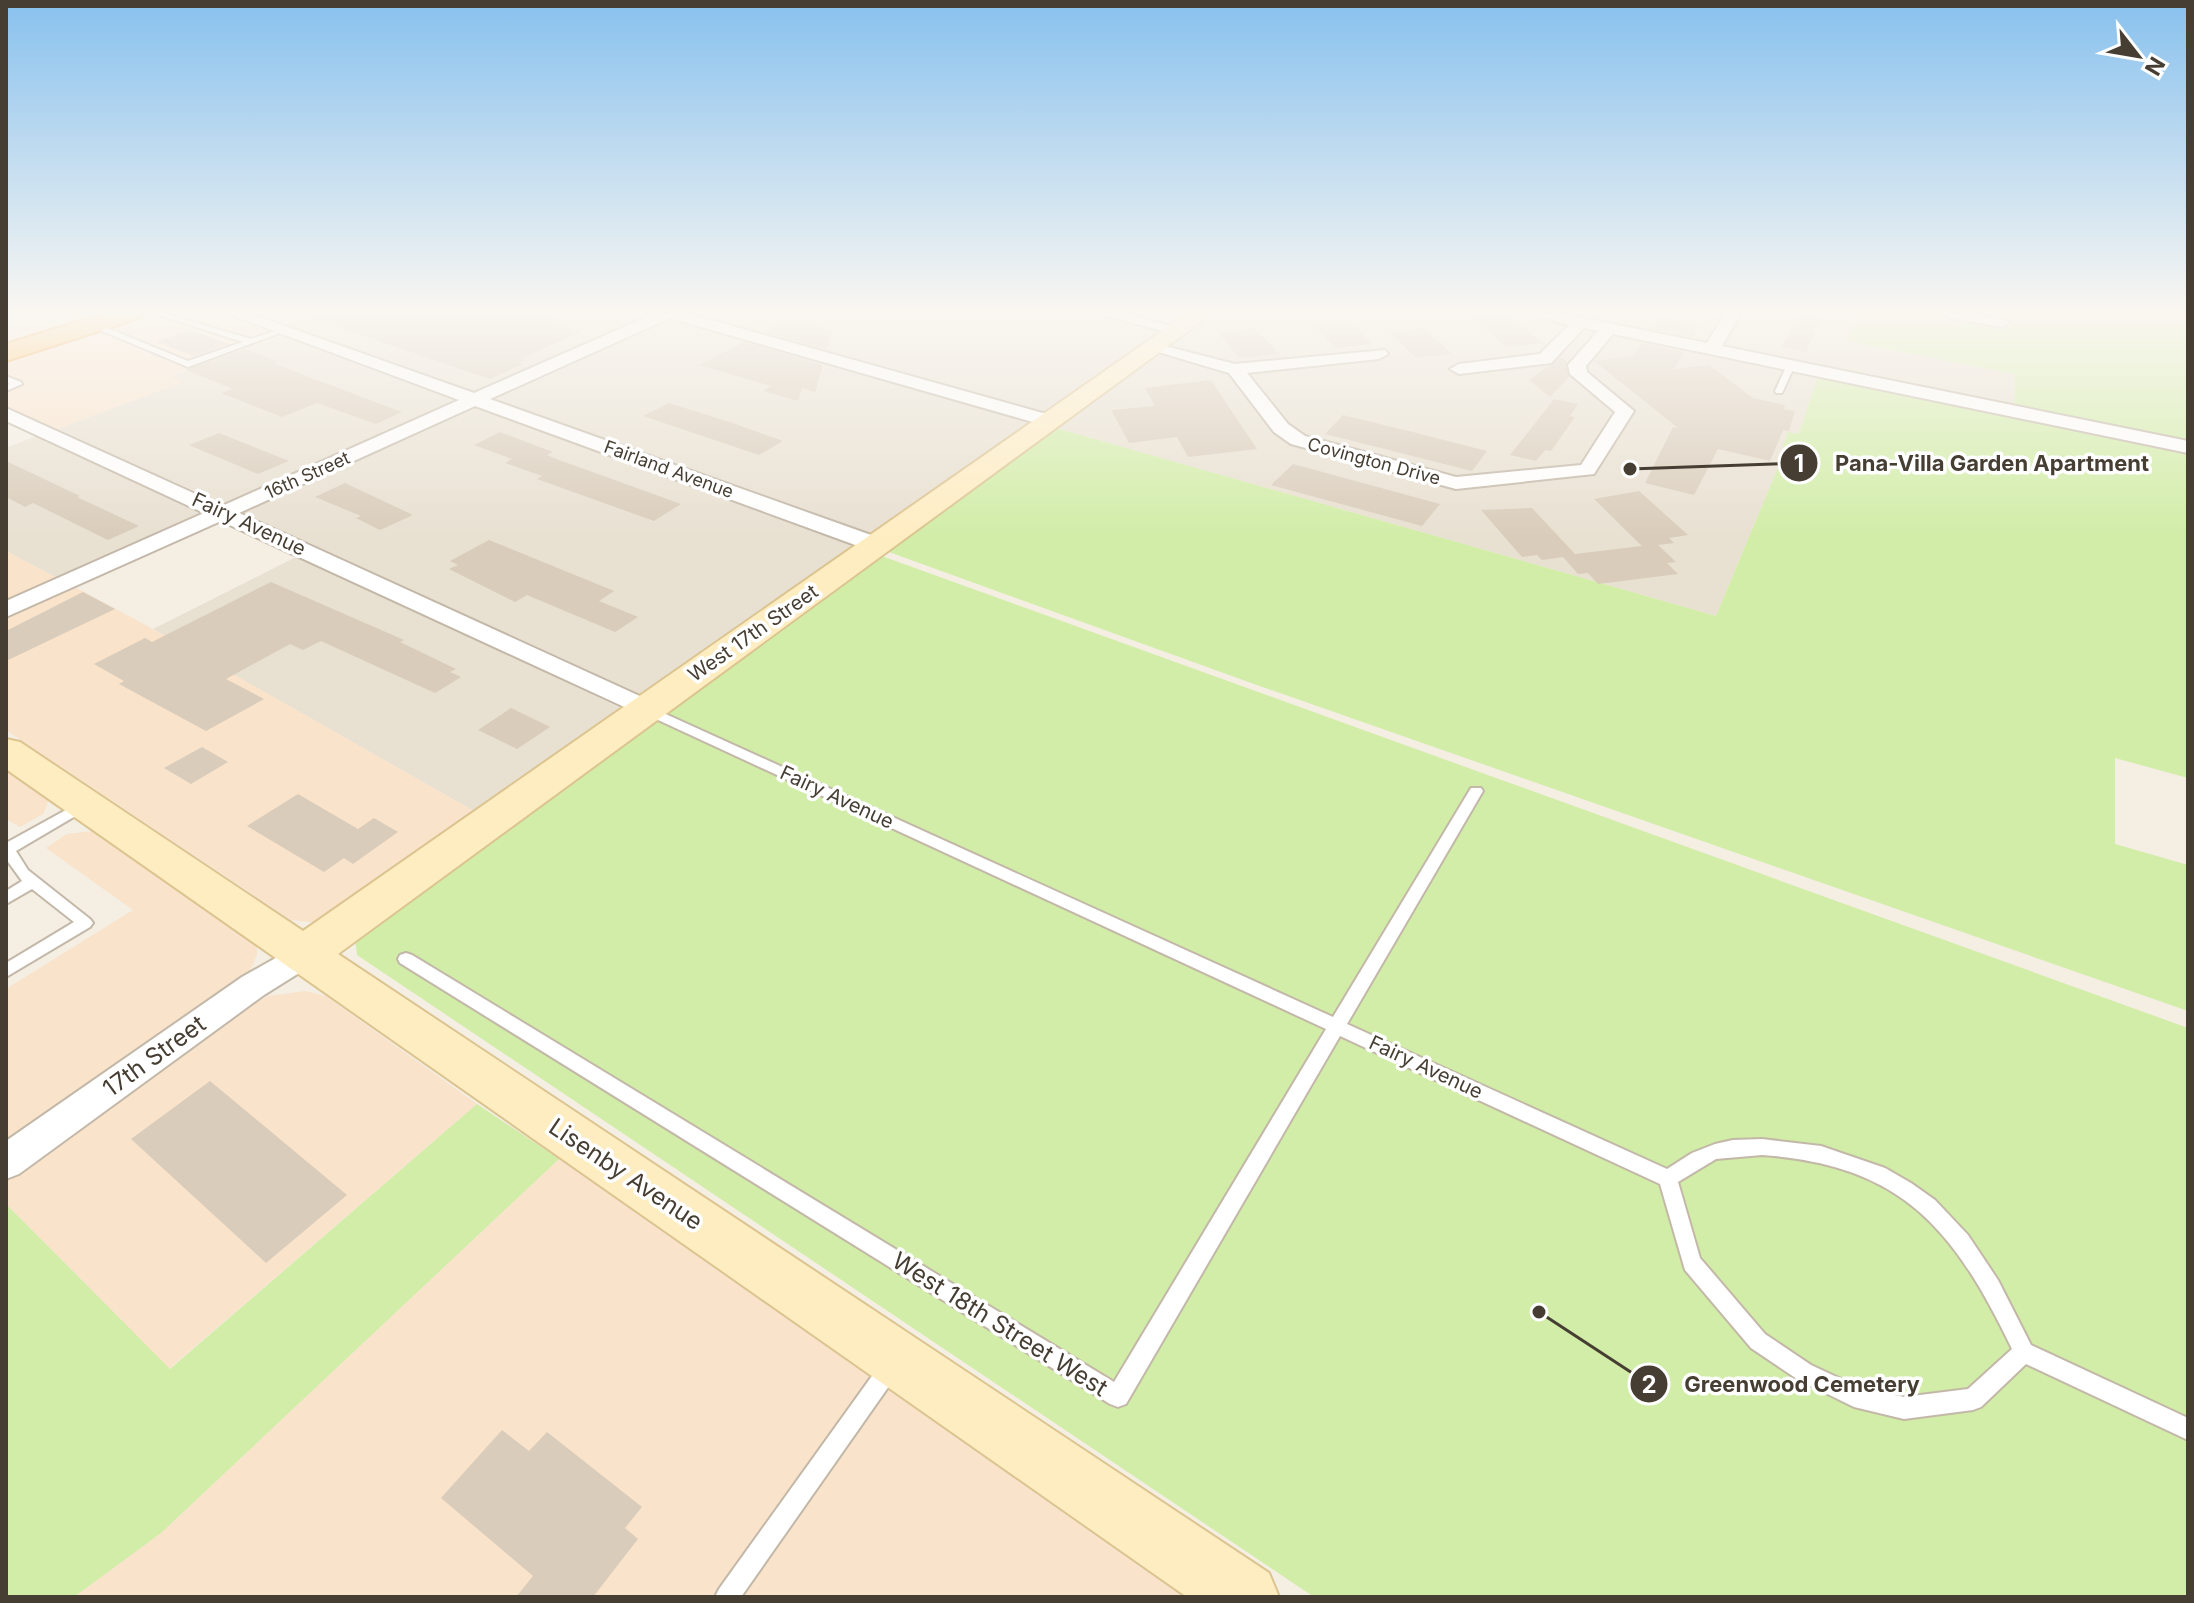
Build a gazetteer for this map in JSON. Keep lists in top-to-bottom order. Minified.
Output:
{"streets":{"main road":["West 17th Street","Lisenby Avenue"],"street":["Covington Drive","Fairland Avenue","16th Street","Fairy Avenue","17th Street"],"lane":["West 18th Street West"]},"crossings":[["Fairland Avenue","16th Street"],["Fairland Avenue","West 17th Street"],["16th Street","Fairy Avenue"],["Fairy Avenue","West 17th Street"],["Fairy Avenue","West 18th Street West"],["West 17th Street","17th Street"],["West 17th Street","Lisenby Avenue"],["17th Street","Lisenby Avenue"]],"places":["Pana-Villa Garden Apartment","Greenwood Cemetery"],"north":"bottom right"}
